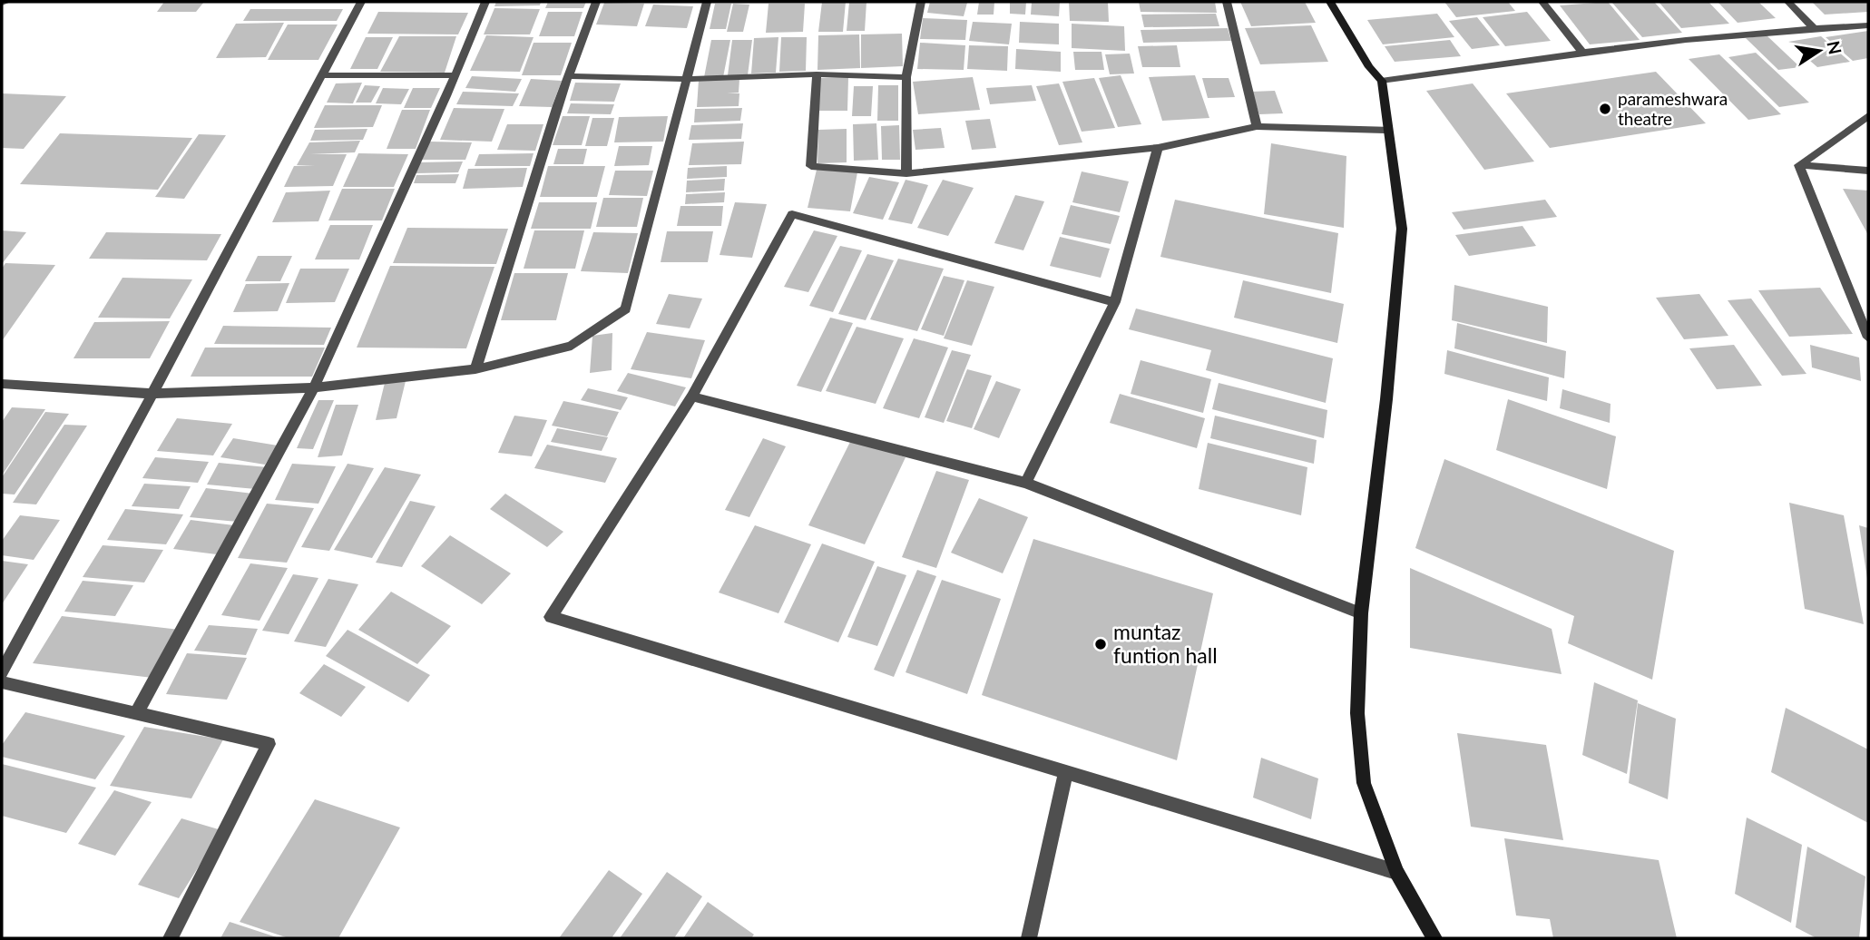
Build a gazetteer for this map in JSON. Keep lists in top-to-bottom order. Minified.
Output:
{"places":["parameshwara theatre","muntaz funtion hall"],"north":"right"}
